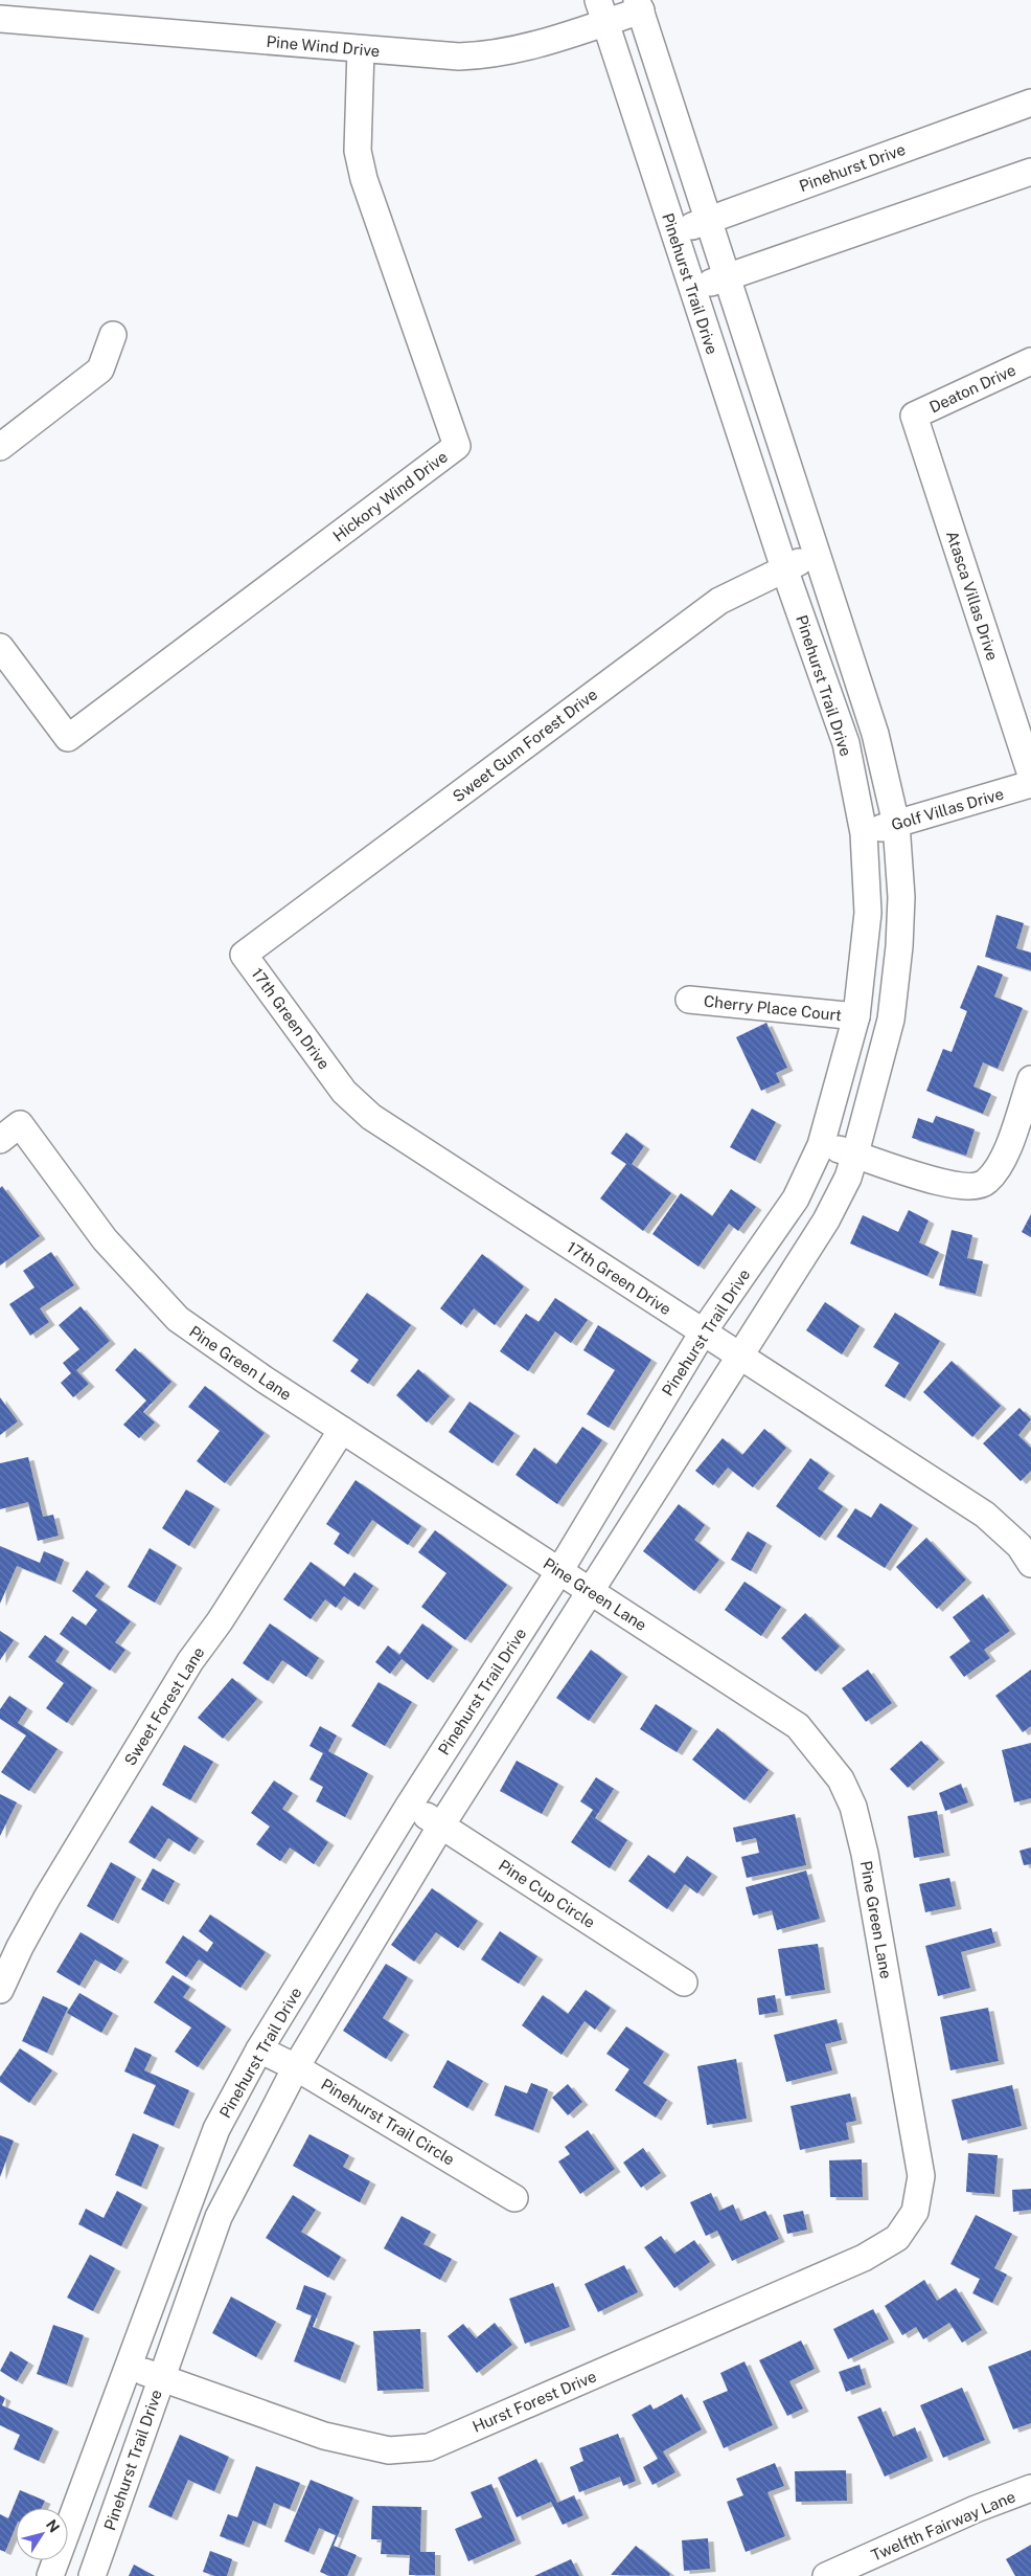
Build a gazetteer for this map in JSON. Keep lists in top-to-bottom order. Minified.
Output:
{"streets":{"street":["Pine Wind Drive","Pinehurst Drive","Pinehurst Trail Drive","Deaton Drive","Hickory Wind Drive","Atasca Villas Drive","Sweet Gum Forest Drive","Golf Villas Drive","Cherry Place Court","17th Green Drive","Pine Green Lane","Sweet Forest Lane","Pine Cup Circle","Pinehurst Trail Circle","Hurst Forest Drive","Twelfth Fairway Lane"]},"crossings":[["Pine Wind Drive","Pinehurst Trail Drive"],["Pine Wind Drive","Hickory Wind Drive"],["Pinehurst Drive","Pinehurst Trail Drive"],["Pinehurst Trail Drive","Sweet Gum Forest Drive"],["Pinehurst Trail Drive","Golf Villas Drive"],["Pinehurst Trail Drive","Cherry Place Court"],["Pinehurst Trail Drive","17th Green Drive"],["Pinehurst Trail Drive","Pine Green Lane"],["Pinehurst Trail Drive","Pine Cup Circle"],["Pinehurst Trail Drive","Pinehurst Trail Circle"],["Pinehurst Trail Drive","Hurst Forest Drive"],["Deaton Drive","Atasca Villas Drive"],["Sweet Gum Forest Drive","17th Green Drive"],["Pine Green Lane","Sweet Forest Lane"],["Pine Green Lane","Hurst Forest Drive"]],"north":"top right"}
